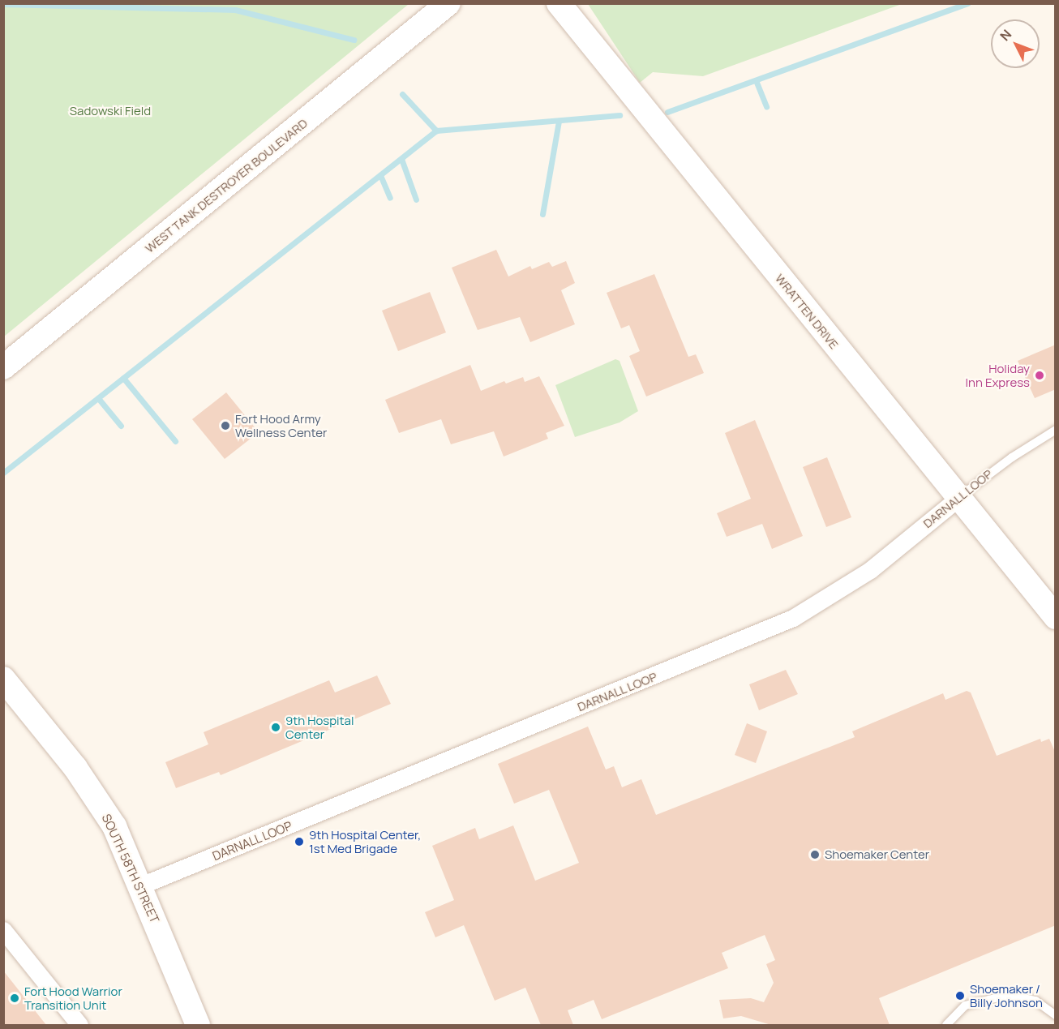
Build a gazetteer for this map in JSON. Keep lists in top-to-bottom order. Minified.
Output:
{"streets":{"street":["WEST TANK DESTROYER BOULEVARD","WRATTEN DRIVE","DARNALL LOOP","SOUTH 58TH STREET"]},"crossings":[["WRATTEN DRIVE","DARNALL LOOP"],["DARNALL LOOP","SOUTH 58TH STREET"]],"parks":["Sadowski Field"],"places":["Holiday Inn Express","Fort Hood Army Wellness Center","9th Hospital Center","9th Hospital Center, 1st Med Brigade","Shoemaker Center","Shoemaker / Billy Johnson","Fort Hood Warrior Transition Unit"],"north":"top left"}
